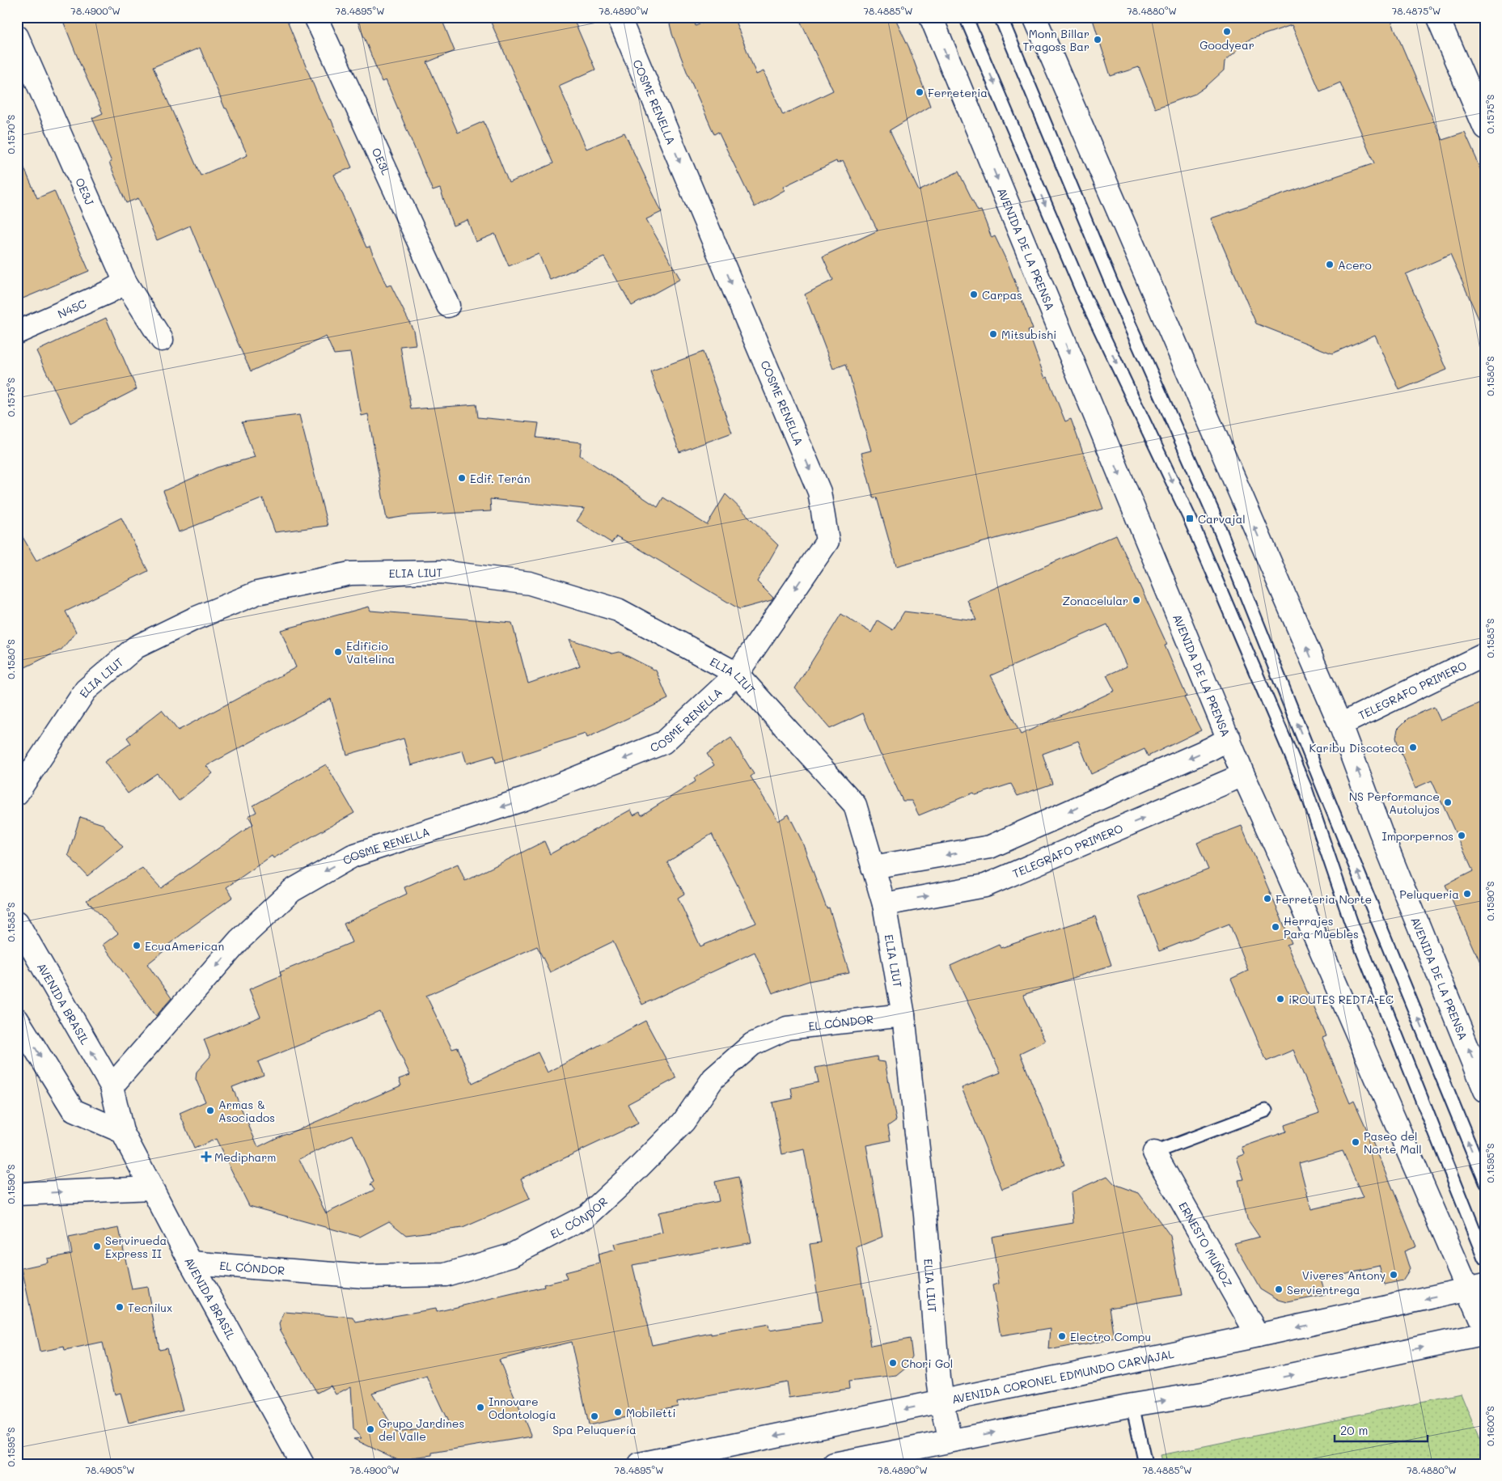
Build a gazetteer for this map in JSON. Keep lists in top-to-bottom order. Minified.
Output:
{"streets":{"street":["COSME RENELLA","OE3L","OE3J","AVENIDA DE LA PRENSA","N45C","ELIA LIUT","TELEGRAFO PRIMERO","AVENIDA BRASIL","EL CÓNDOR","ERNESTO MUÑOZ","AVENIDA CORONEL EDMUNDO CARVAJAL"]},"crossings":[["COSME RENELLA","ELIA LIUT"],["COSME RENELLA","AVENIDA BRASIL"],["OE3J","N45C"],["AVENIDA DE LA PRENSA","TELEGRAFO PRIMERO"],["AVENIDA DE LA PRENSA","AVENIDA CORONEL EDMUNDO CARVAJAL"],["ELIA LIUT","TELEGRAFO PRIMERO"],["ELIA LIUT","EL CÓNDOR"],["ELIA LIUT","AVENIDA CORONEL EDMUNDO CARVAJAL"],["AVENIDA BRASIL","EL CÓNDOR"],["ERNESTO MUÑOZ","AVENIDA CORONEL EDMUNDO CARVAJAL"]],"places":{"other":["Goodyear","Monn Billar Tragoss Bar","Ferreteria","Acero","Carpas","Mitsubishi","Edif. Terán","Zonacelular","Edificio Valtelina","Karibu Discoteca","NS Performance Autolujos","Imporpernos","Peluqueria","Ferreteria Norte","Herrajes Para Muebles","EcuaAmerican","iROUTES REDTA-EC","Armas & Asociados","Paseo del Norte Mall","Servirueda Express II","Viveres Antony","Servientrega","Tecnilux","Electro Compu","Chori Gol","Innovare Odontología","Mobiletti","Spa Peluquería","Grupo Jardines del Valle"],"transit":["Carvajal"],"health":["Medipharm"]},"scale_bar":"20 m","coordinates":["78.4900°W","78.4895°W","78.4890°W","78.4885°W","78.4880°W","78.4875°W","0.1575°S","0.1570°S","0.1580°S","0.1585°S","0.1590°S","0.1595°S","0.1600°S","78.4905°W"]}
